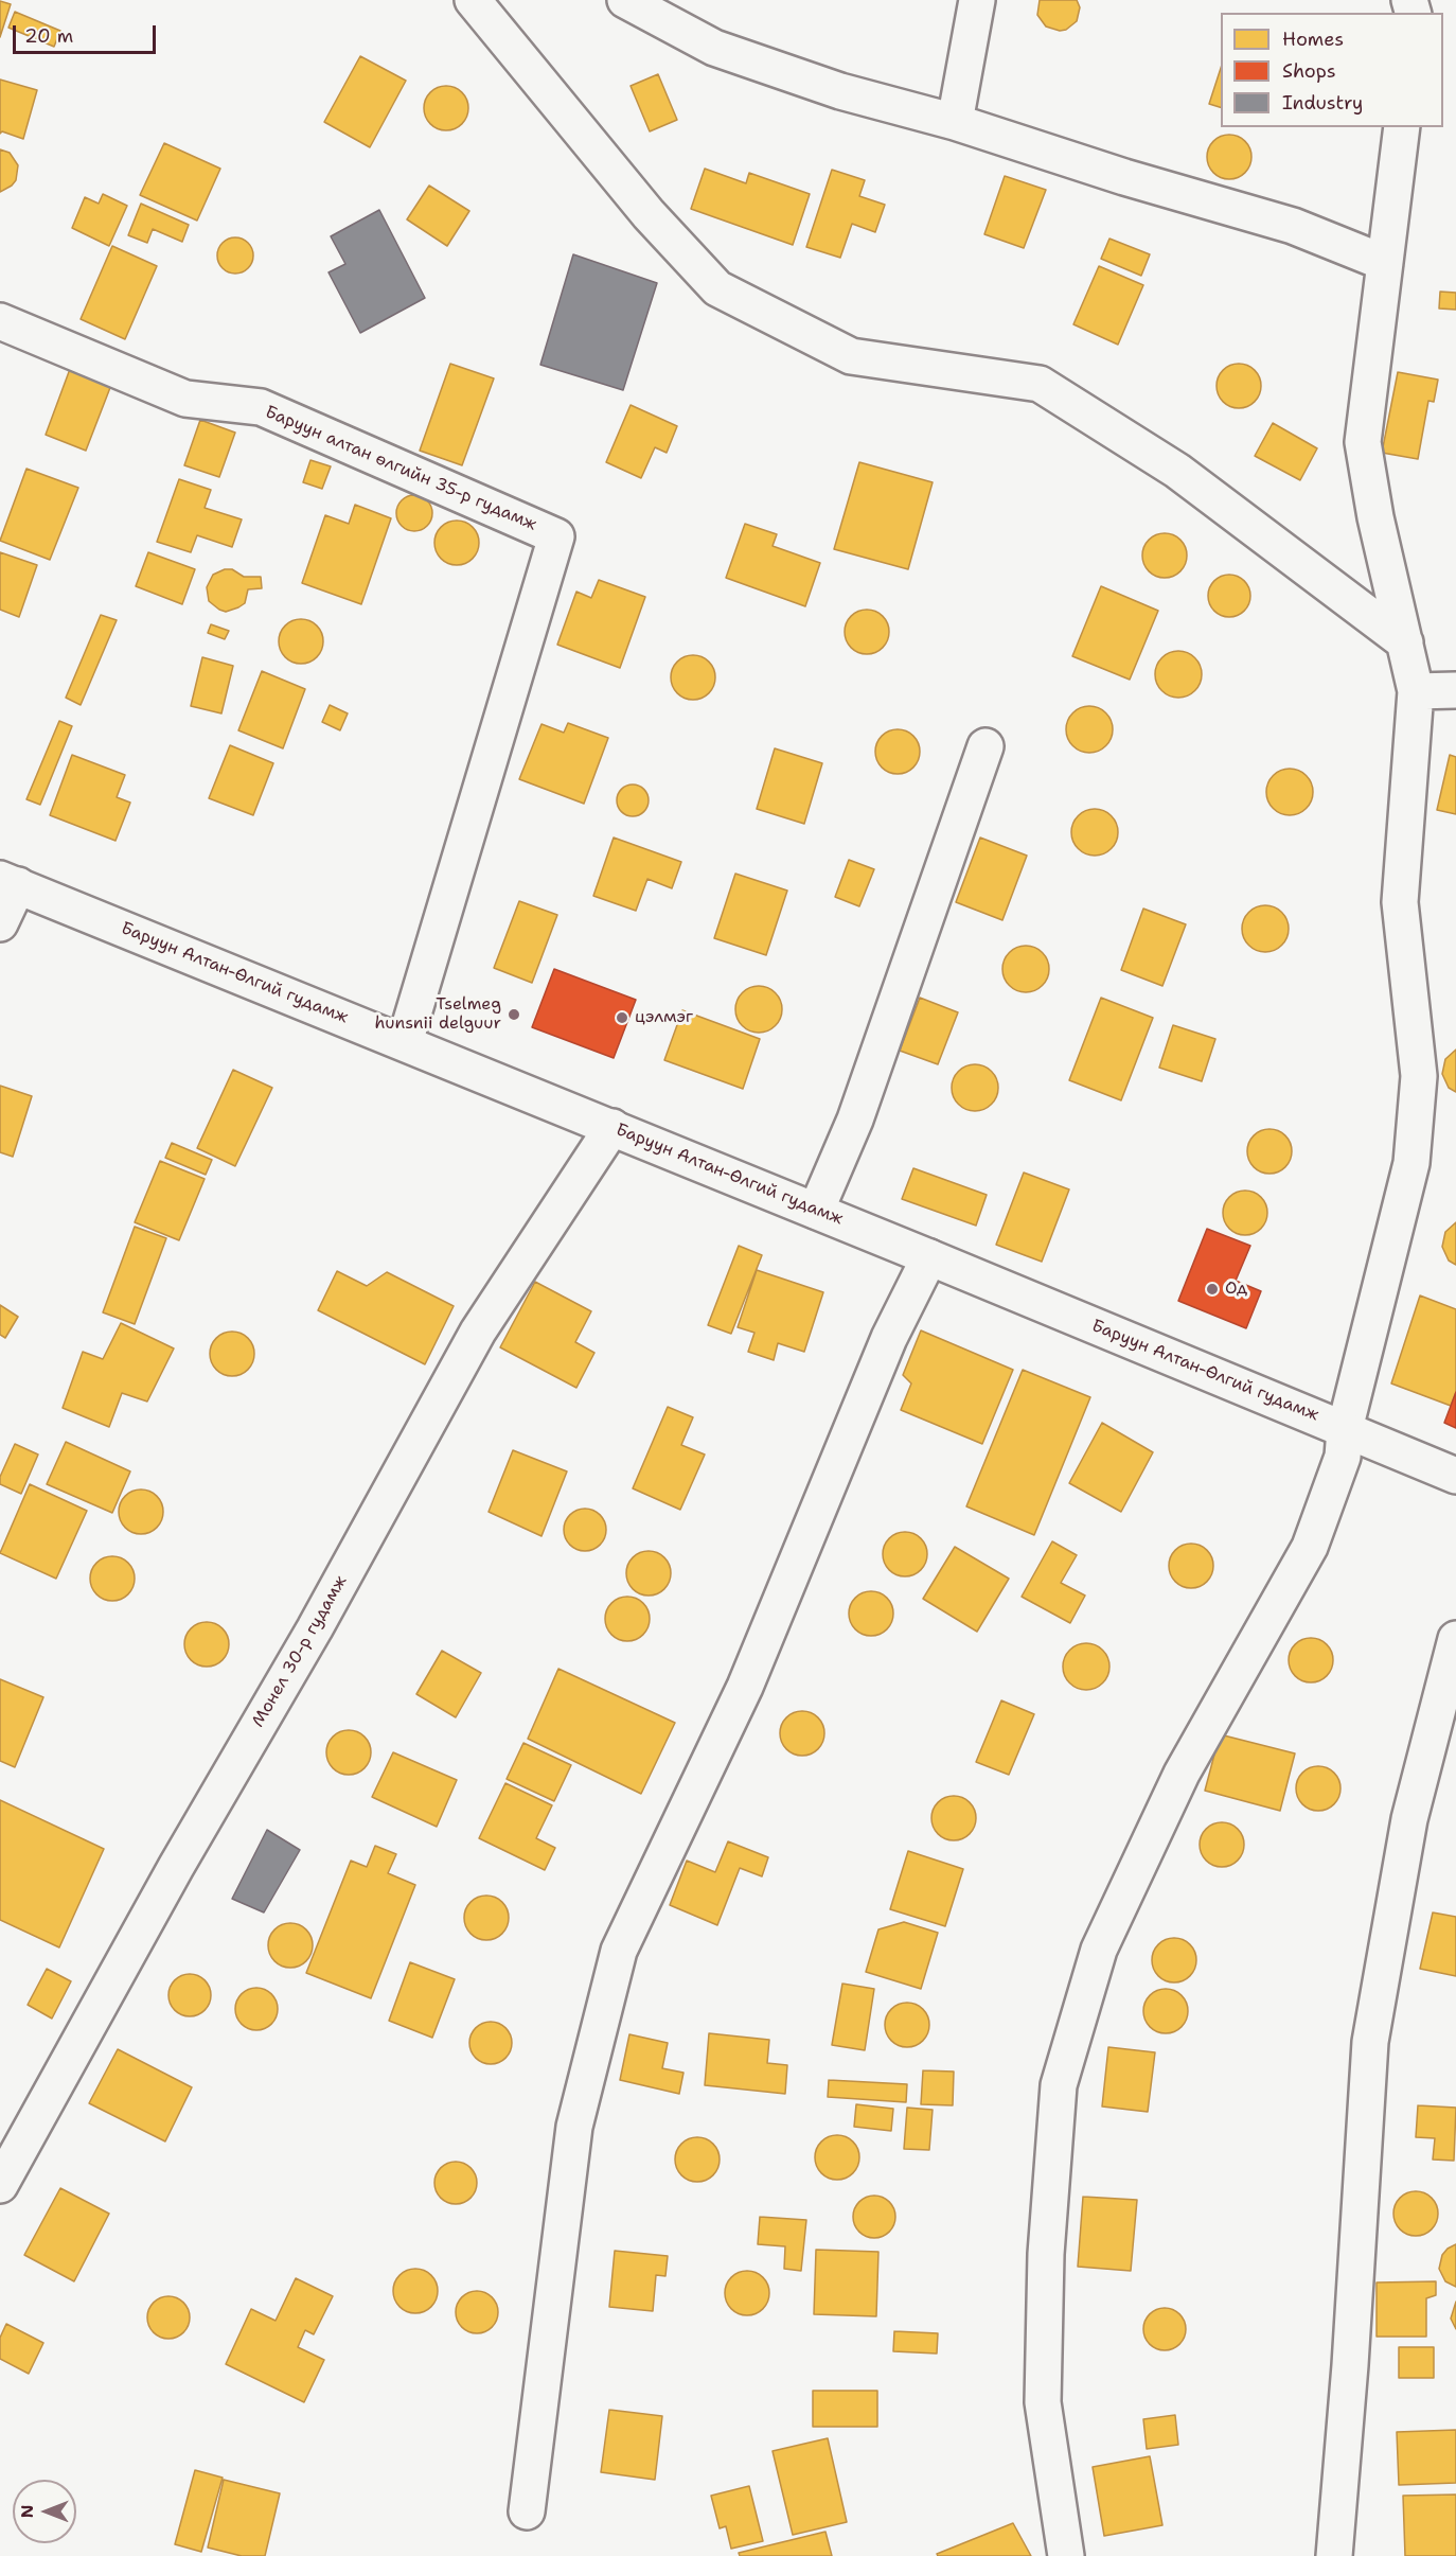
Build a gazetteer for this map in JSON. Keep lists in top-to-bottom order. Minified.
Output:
{"streets":{"street":["Баруун алтан өлгийн 35-р гудамж","Баруун Алтан-Өлгий гудамж","Монел 30-р гудамж"]},"crossings":[["Баруун алтан өлгийн 35-р гудамж","Баруун Алтан-Өлгий гудамж"],["Баруун Алтан-Өлгий гудамж","Монел 30-р гудамж"]],"places":["Tselmeg hunsnii delguur","цэлмэг","Од"],"legend":["Homes","Shops","Industry"],"scale_bar":"20 m","north":"left"}
